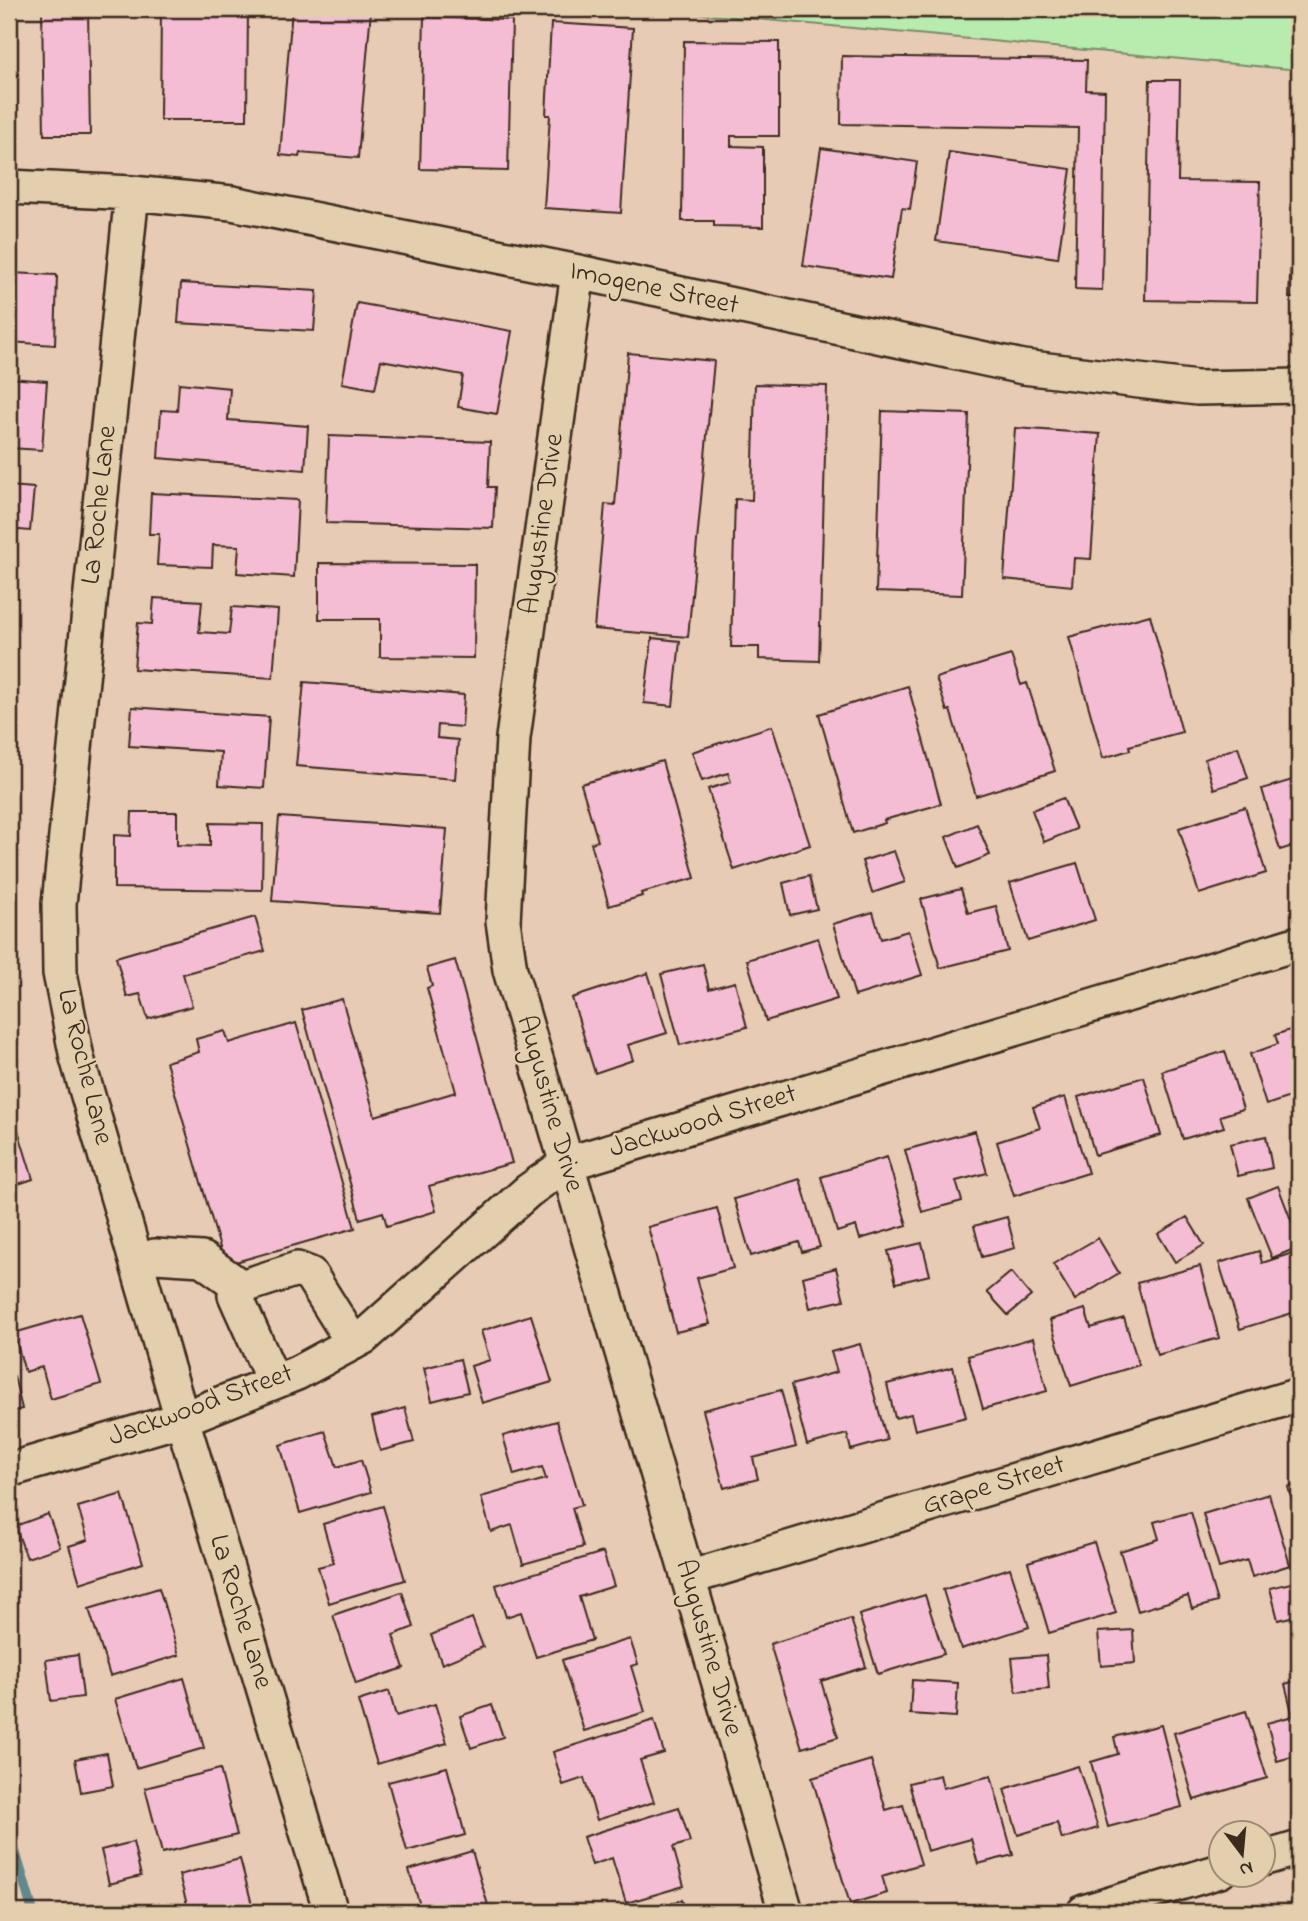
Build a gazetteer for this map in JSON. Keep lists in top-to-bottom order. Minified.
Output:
{"streets":{"street":["Imogene Street","La Roche Lane","Augustine Drive","Jackwood Street","Grape Street"]},"crossings":[["Imogene Street","La Roche Lane"],["Imogene Street","Augustine Drive"],["La Roche Lane","Jackwood Street"],["Augustine Drive","Jackwood Street"],["Augustine Drive","Grape Street"]],"north":"bottom"}
